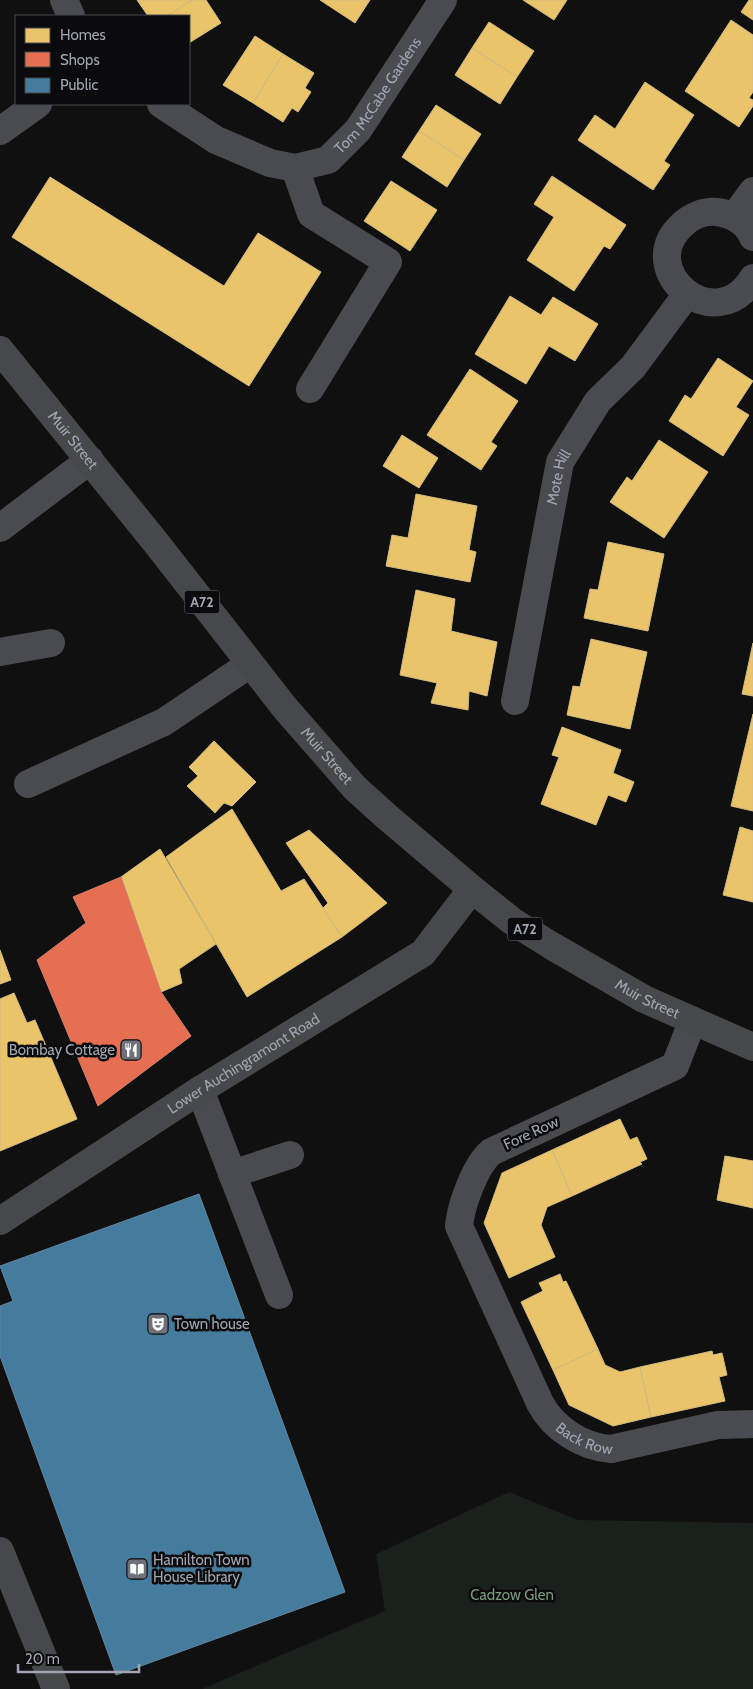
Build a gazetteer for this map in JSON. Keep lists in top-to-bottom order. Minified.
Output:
{"streets":{"main road":["Muir Street","A72","Lower Auchingramont Road"],"street":["Tom McCabe Gardens","Mote Hill","Fore Row","Back Row"]},"crossings":[["Muir Street","Lower Auchingramont Road"],["Muir Street","Fore Row"],["Fore Row","Back Row"]],"parks":["Cadzow Glen"],"places":{"restaurant":["Bombay Cottage"],"theatre":["Town house"],"library":["Hamilton Town House Library"]},"legend":["Homes","Shops","Public"],"scale_bar":"20 m"}
